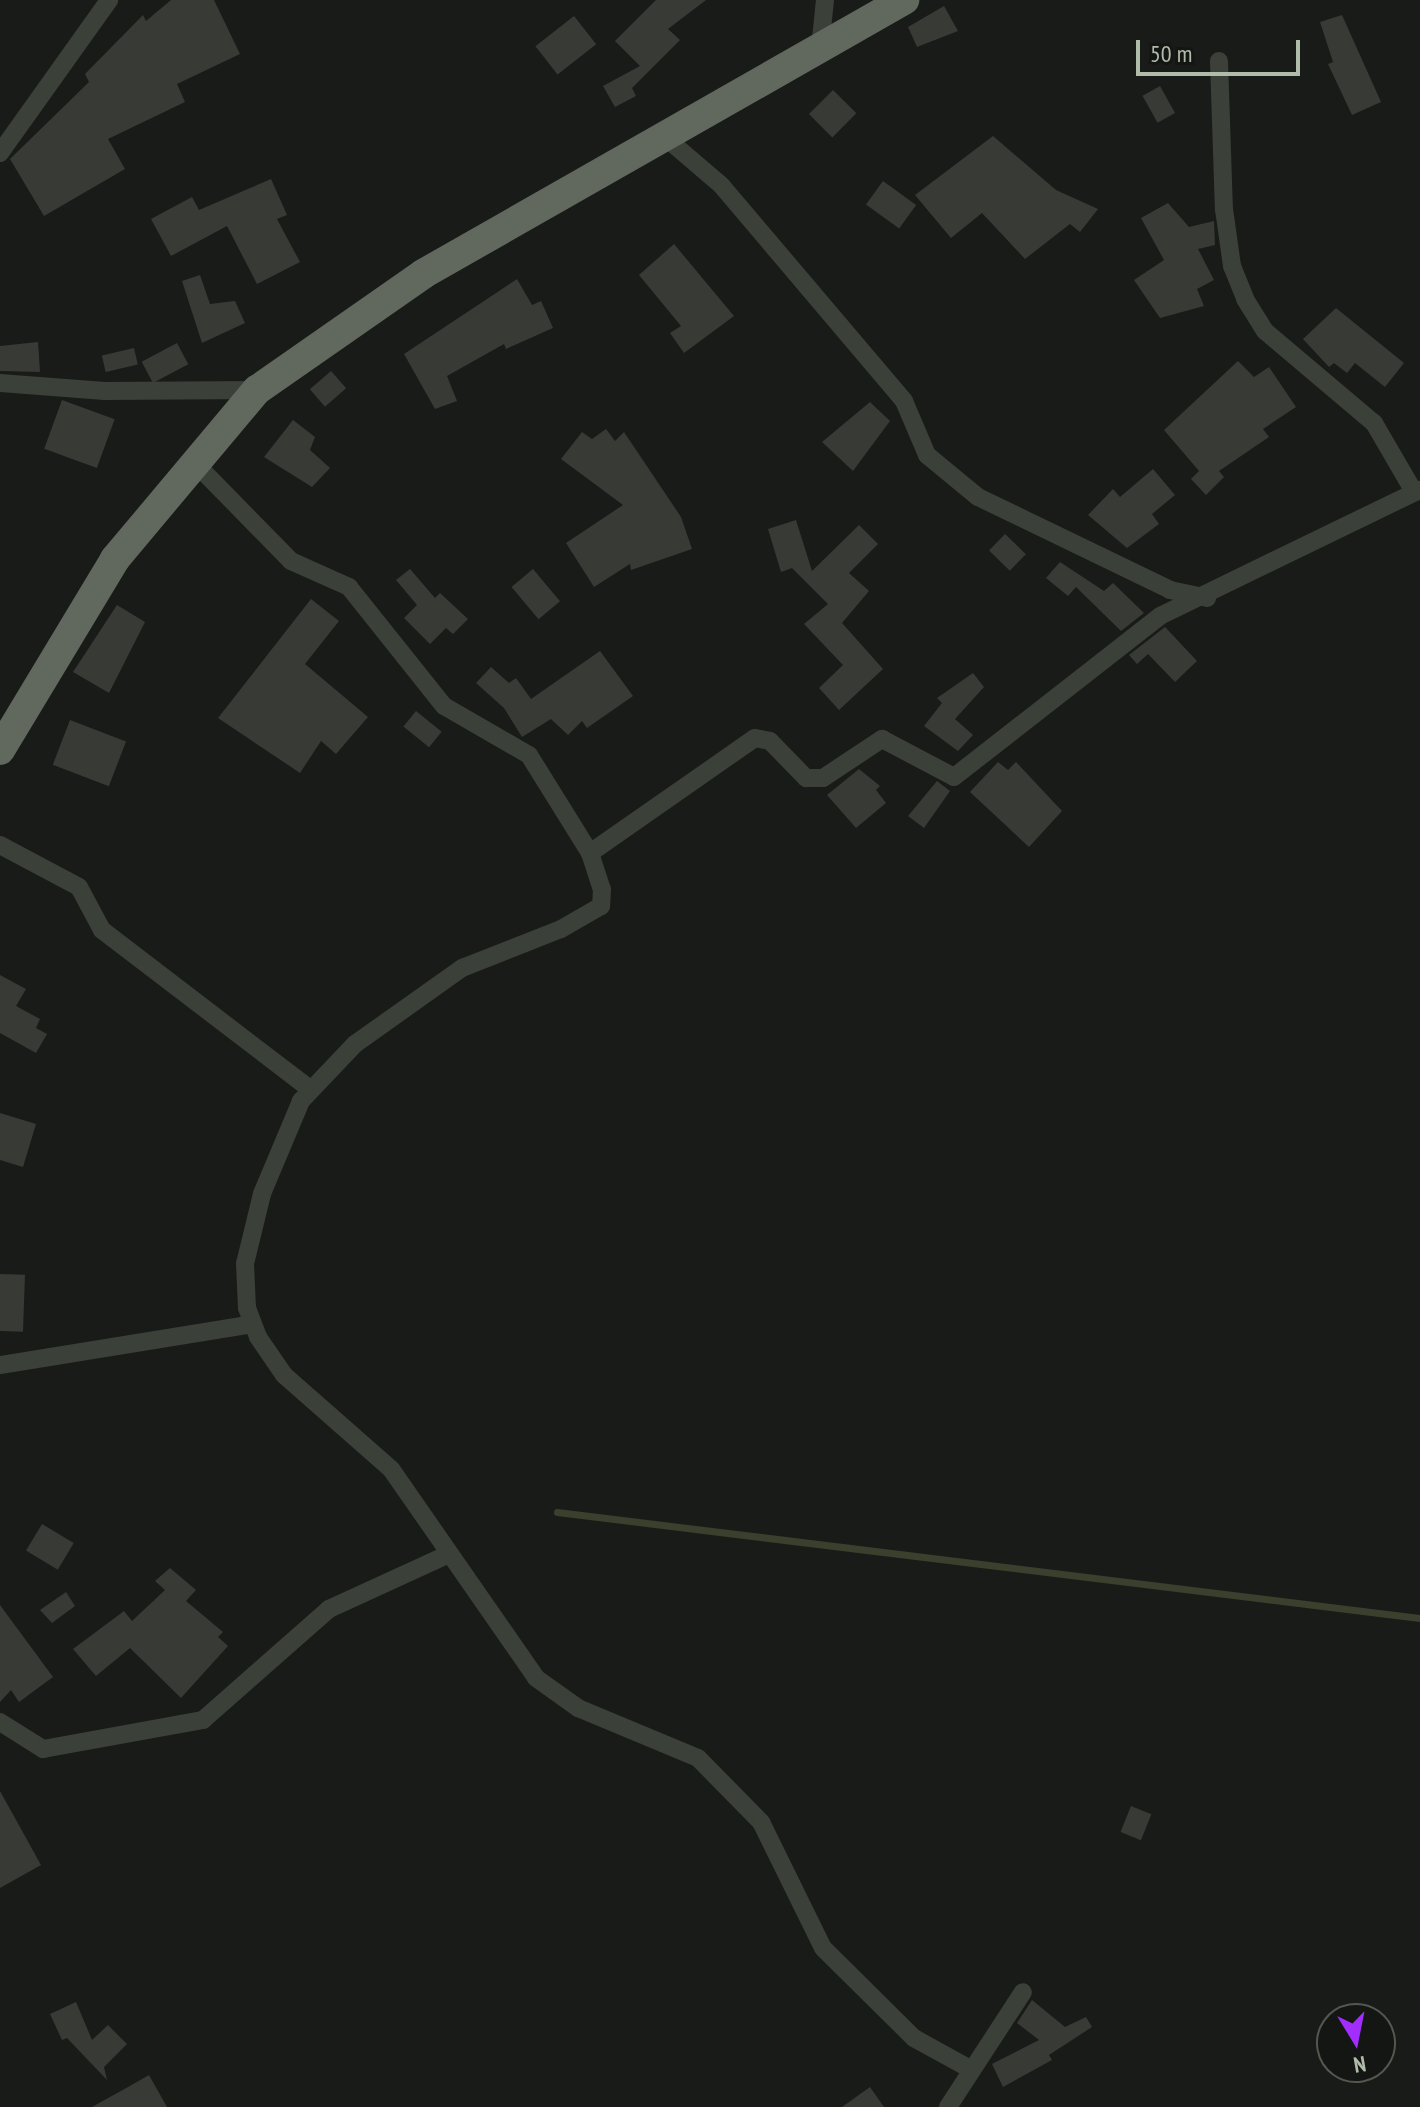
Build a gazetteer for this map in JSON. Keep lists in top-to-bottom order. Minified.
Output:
{"scale_bar":"50 m","north":"bottom"}
